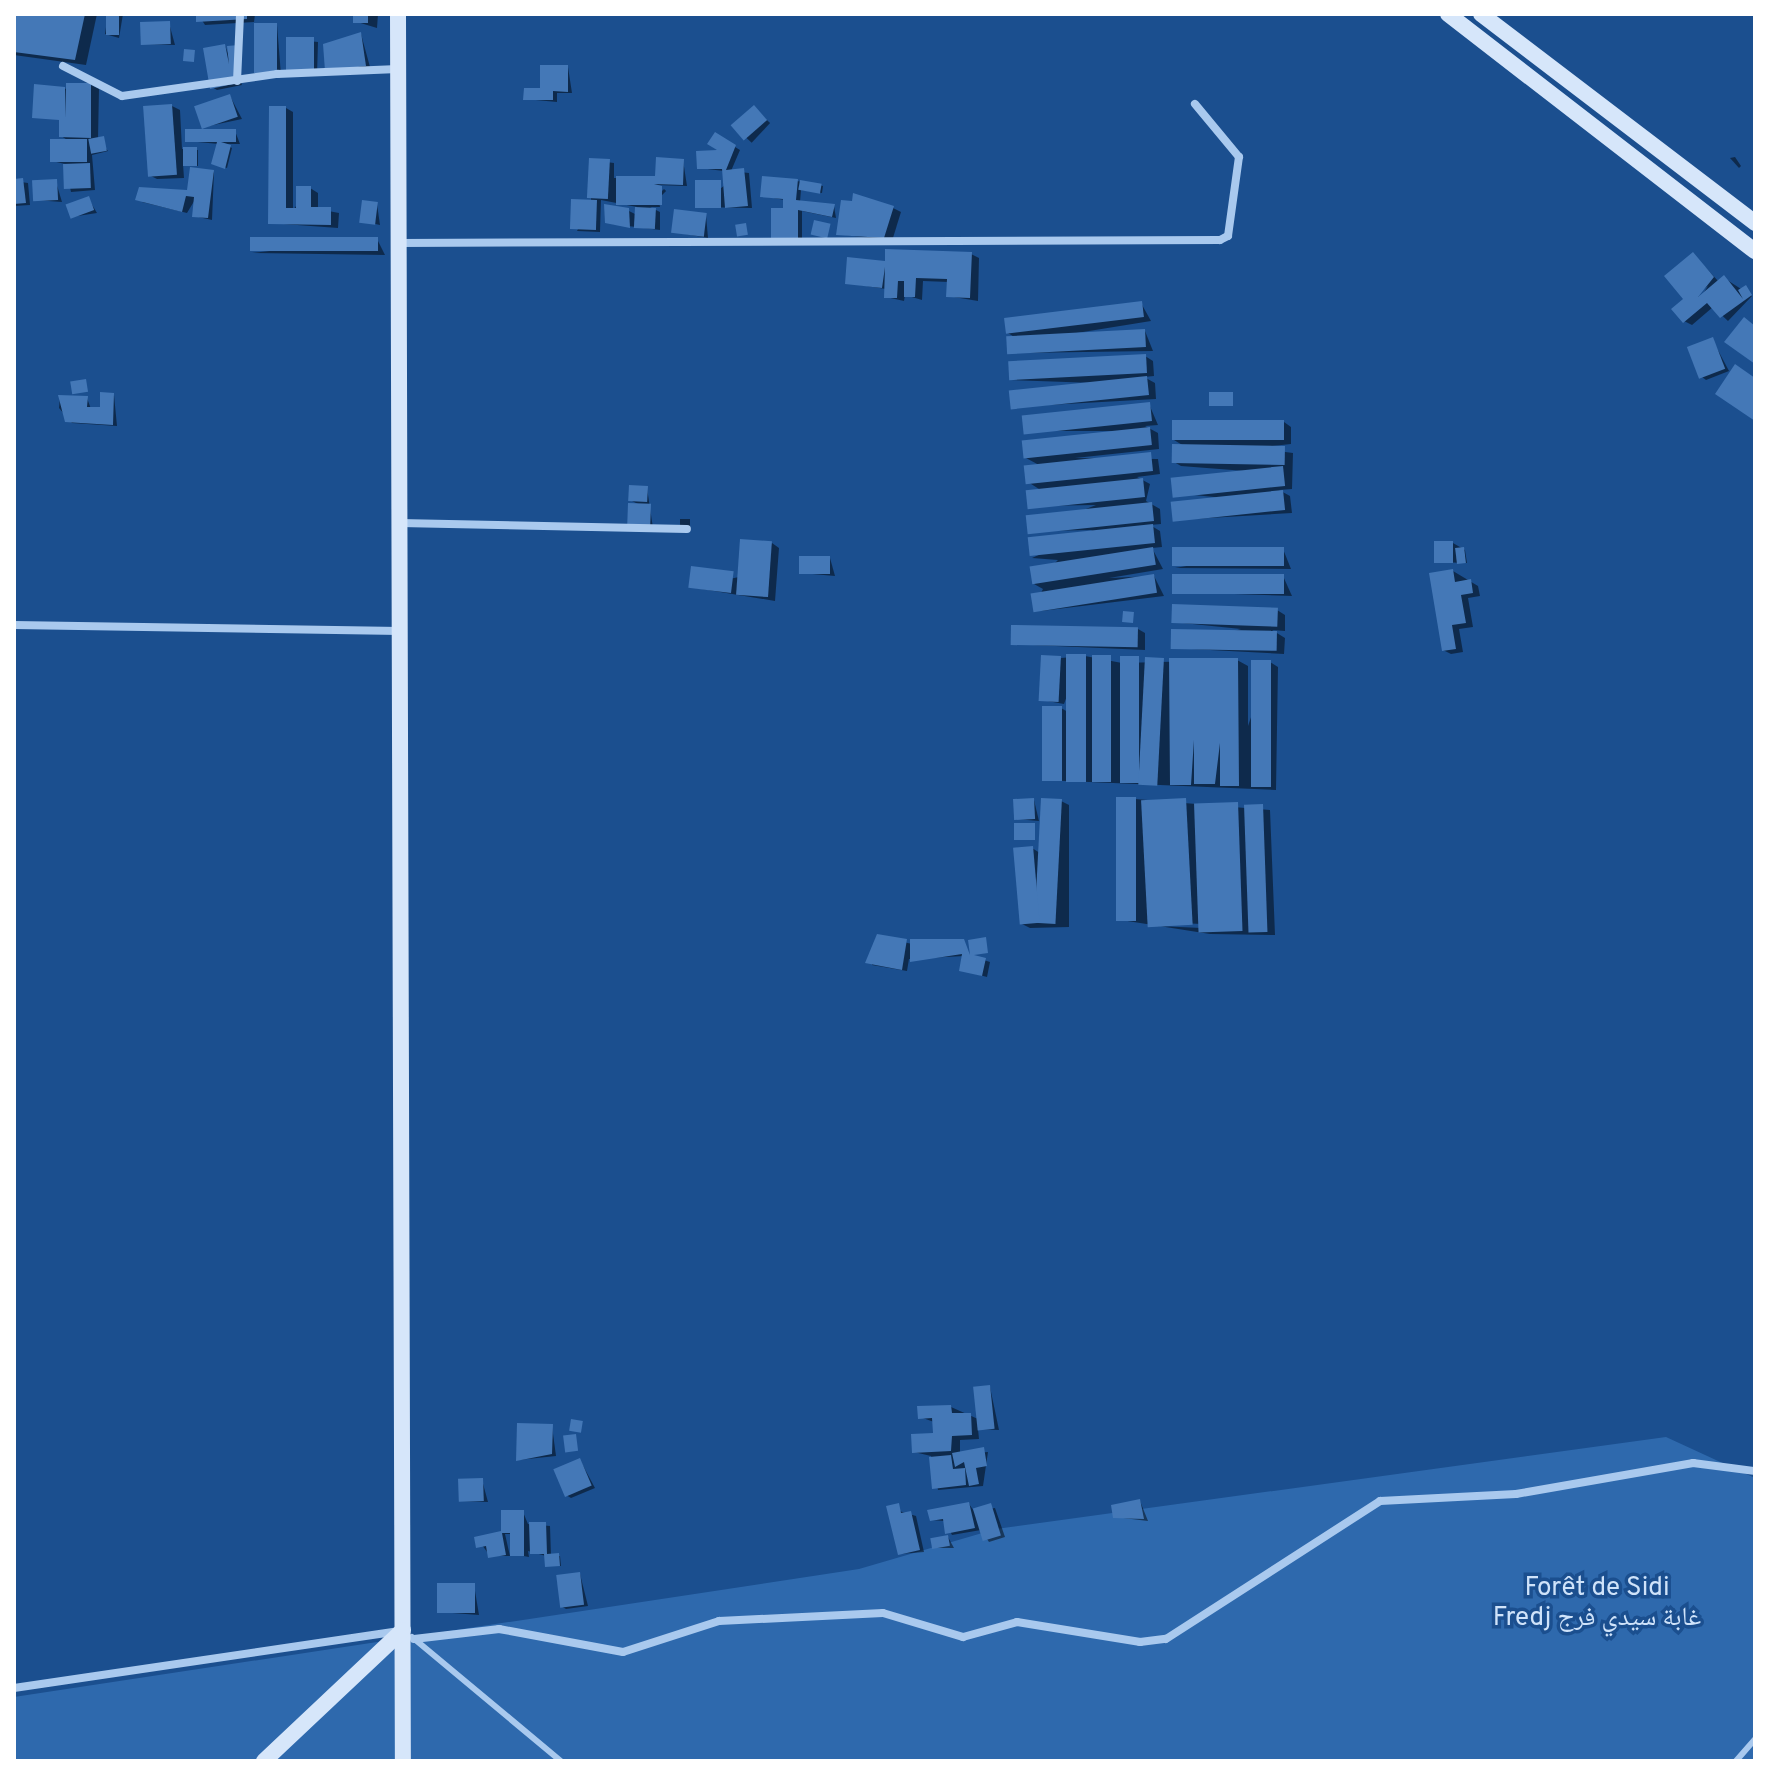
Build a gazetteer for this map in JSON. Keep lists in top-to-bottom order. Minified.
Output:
{"parks":["Forêt de Sidi Fredj غابة سيدي فرج"]}
